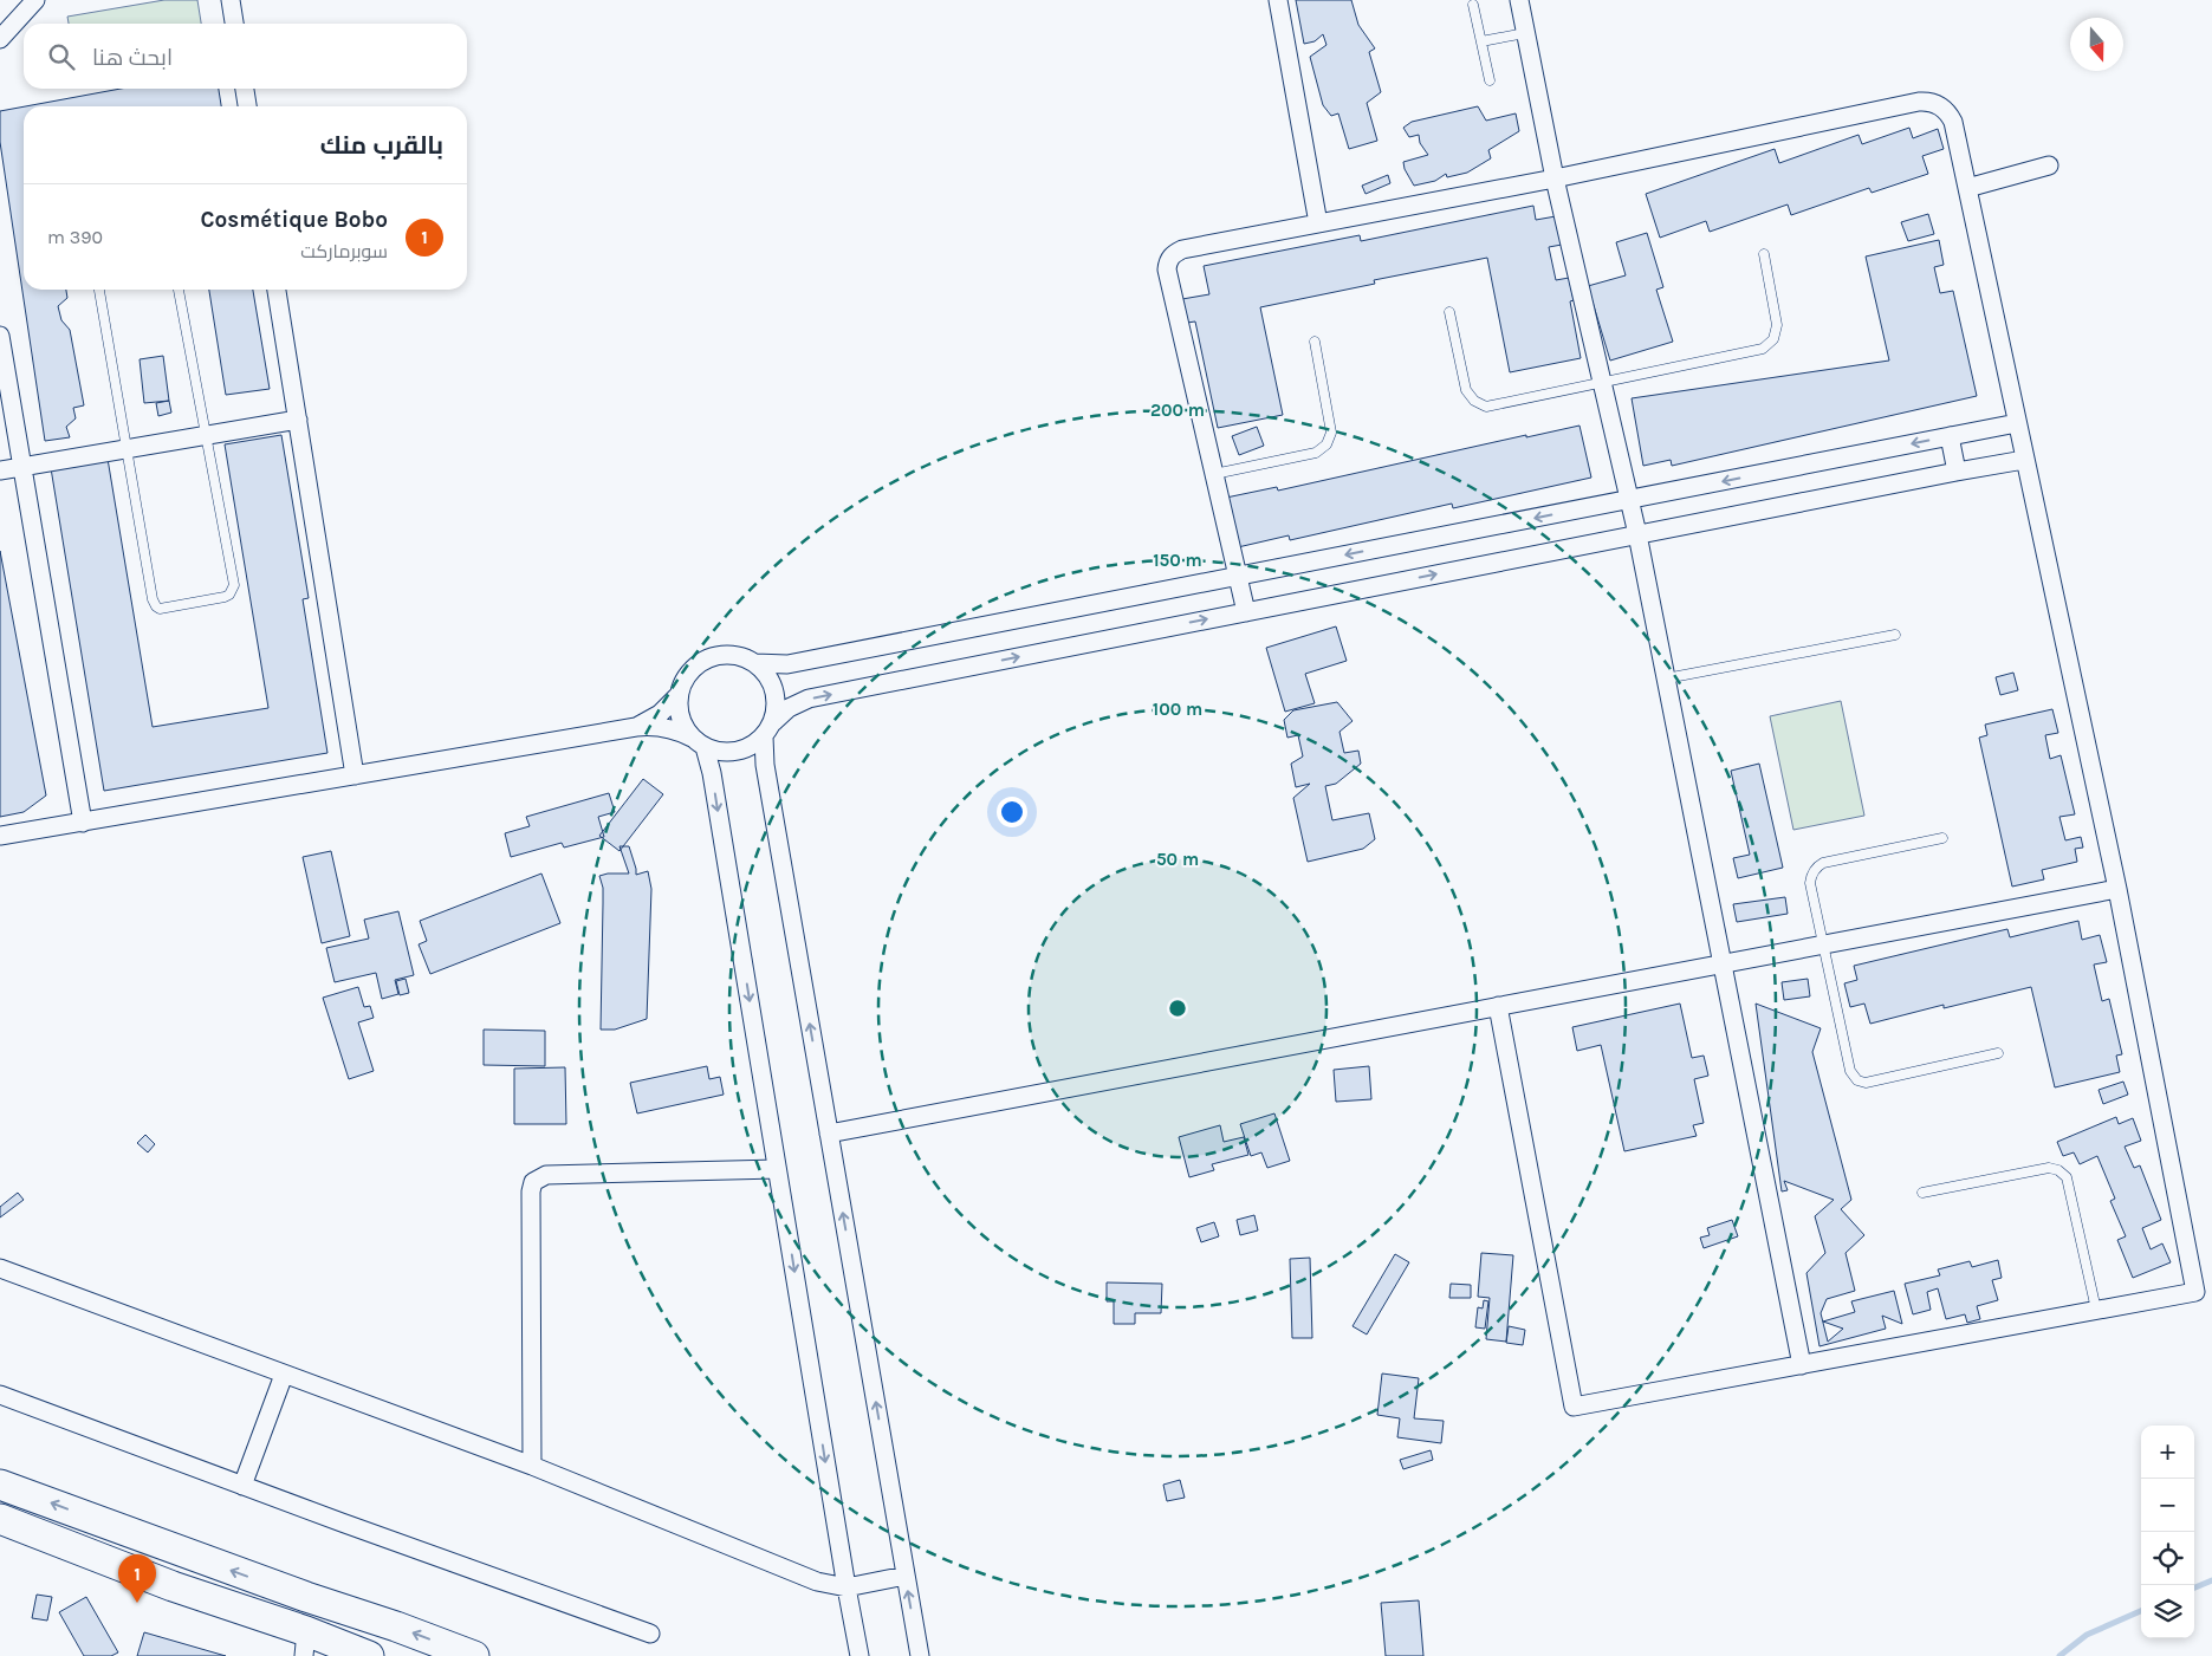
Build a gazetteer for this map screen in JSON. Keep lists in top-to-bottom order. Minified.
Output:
{"north":"bottom","page":{"search":"ابحث هنا","heading":"بالقرب منك","list":[{"mark":"1","name":"Cosmétique Bobo","note":"سوبرماركت","value":"390 m"}],"map_buttons":["+","−"],"pins":"1"},"rings":["200 m","150 m","100 m","50 m"]}
